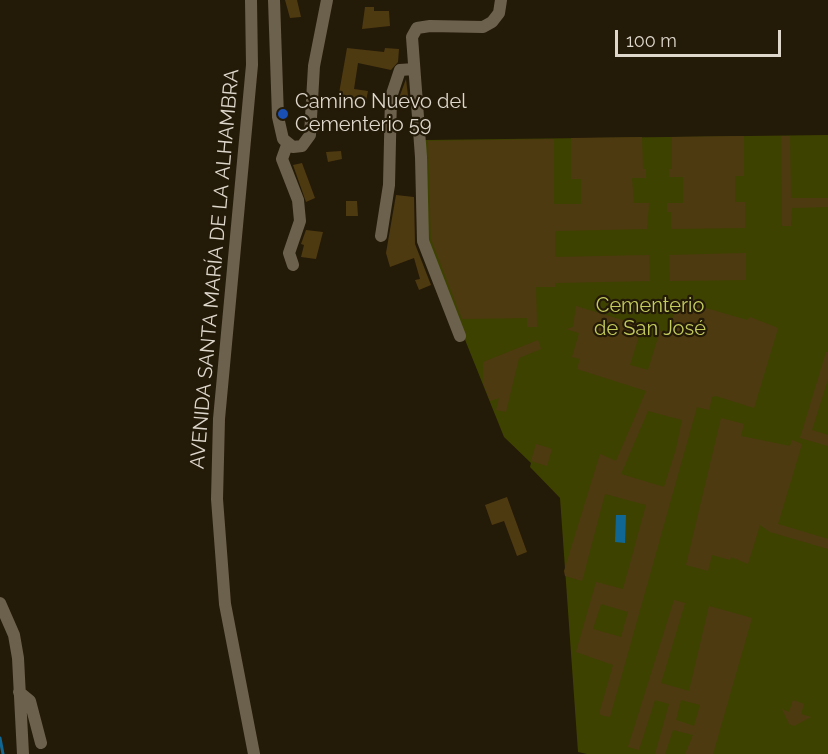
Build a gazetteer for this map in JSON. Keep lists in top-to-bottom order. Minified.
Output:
{"streets":{"street":["AVENIDA SANTA MARÍA DE LA ALHAMBRA"]},"parks":["Cementerio de San José"],"places":["Camino Nuevo del Cementerio 59"],"scale_bar":"100 m"}
